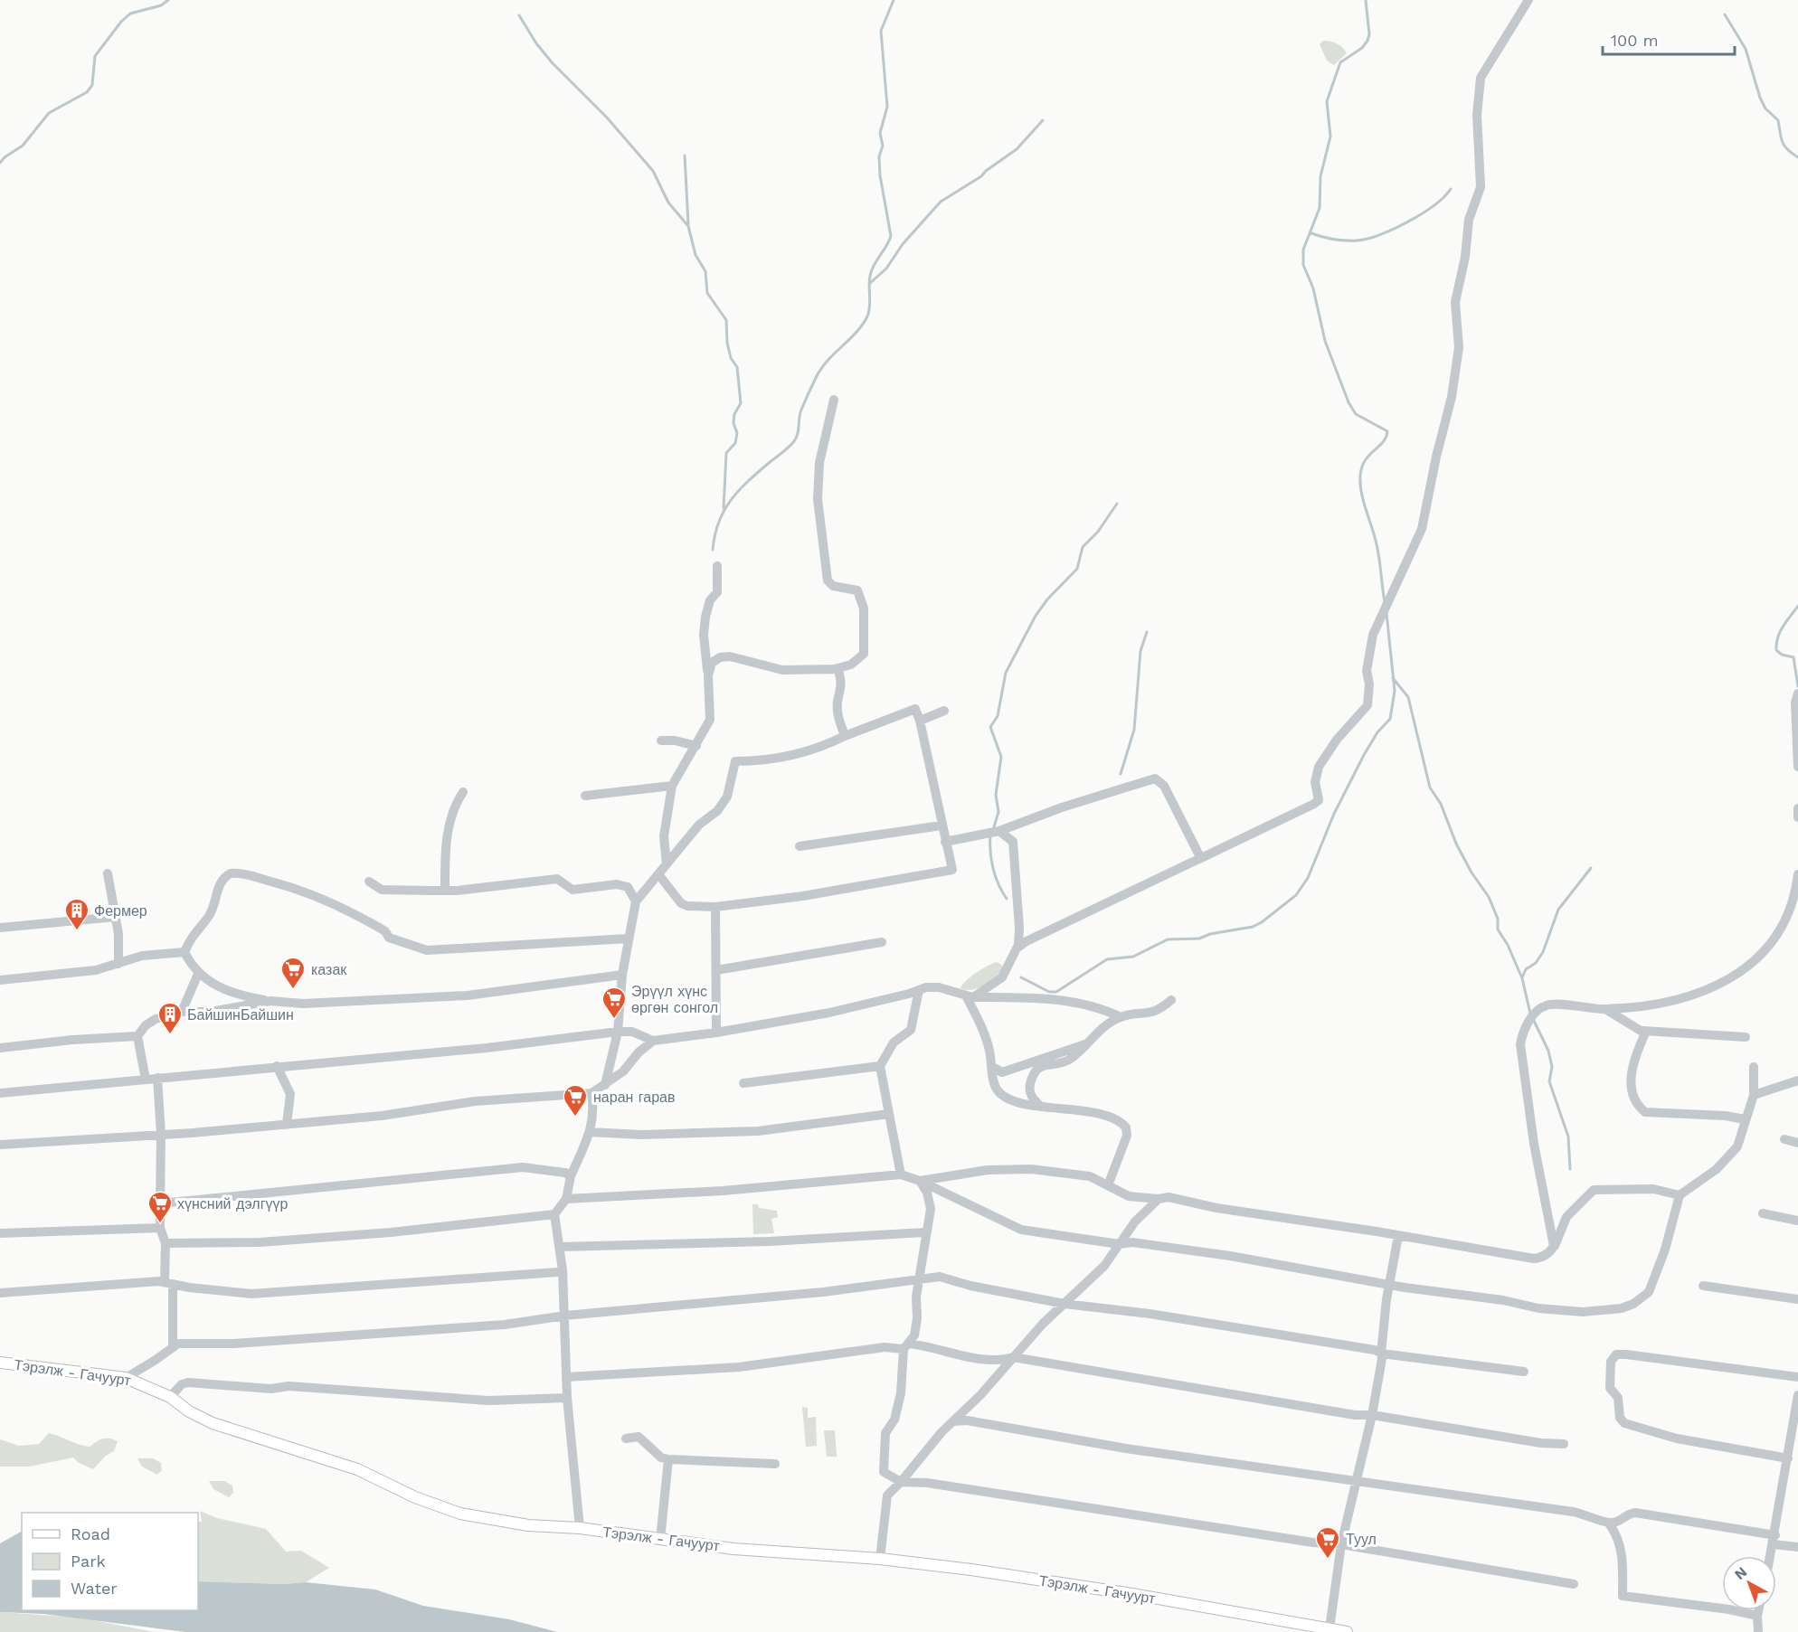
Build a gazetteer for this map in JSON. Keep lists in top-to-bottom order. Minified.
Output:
{"streets":{"main road":["Тэрэлж - Гачуурт"]},"places":{"building":["Фермер","БайшинБайшин"],"supermarket":["казак","Эрүүл хүнс өргөн сонгол","наран гарав","хүнсний дэлгүүр","Туул"]},"legend":["Road","Park","Water"],"scale_bar":"100 m","north":"top left"}
